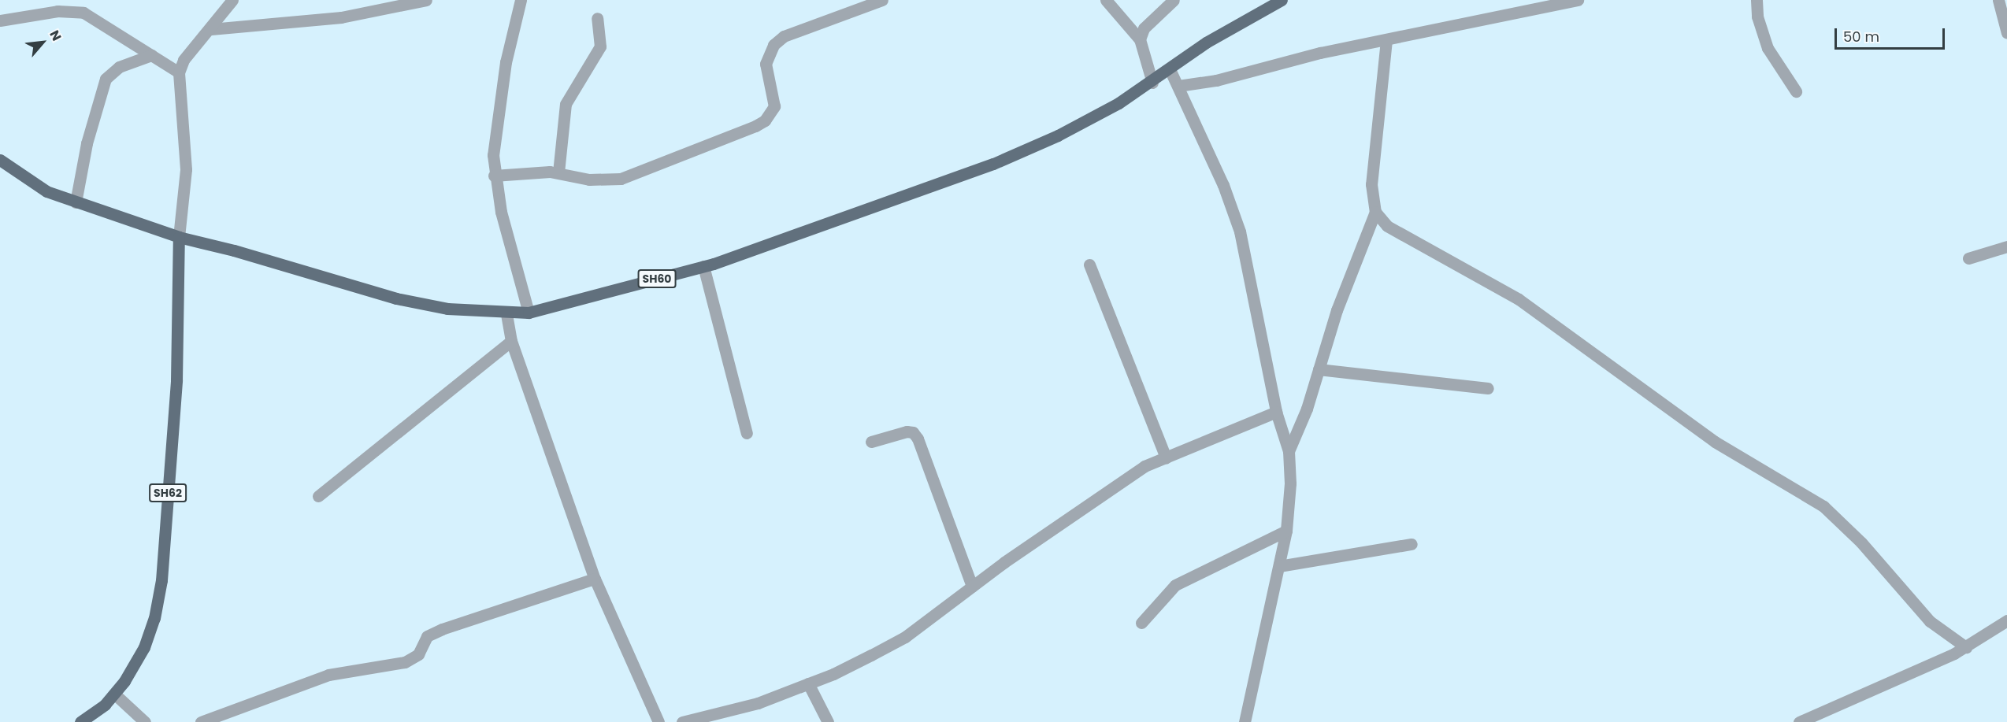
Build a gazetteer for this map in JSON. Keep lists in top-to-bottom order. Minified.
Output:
{"streets":{"main road":["SH60","SH62"]},"crossings":[["SH60","SH62"]],"scale_bar":"50 m","north":"top right"}
